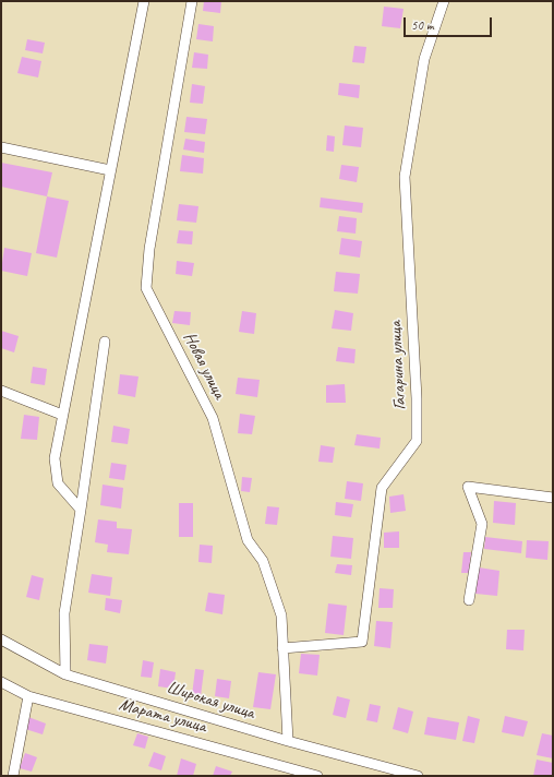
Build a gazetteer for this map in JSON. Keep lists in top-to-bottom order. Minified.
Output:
{"streets":{"street":["Новая улица","Гагарина улица","Широкая улица","Марата улица"]},"crossings":[["Новая улица","Гагарина улица"],["Новая улица","Широкая улица"]],"scale_bar":"50 m"}
